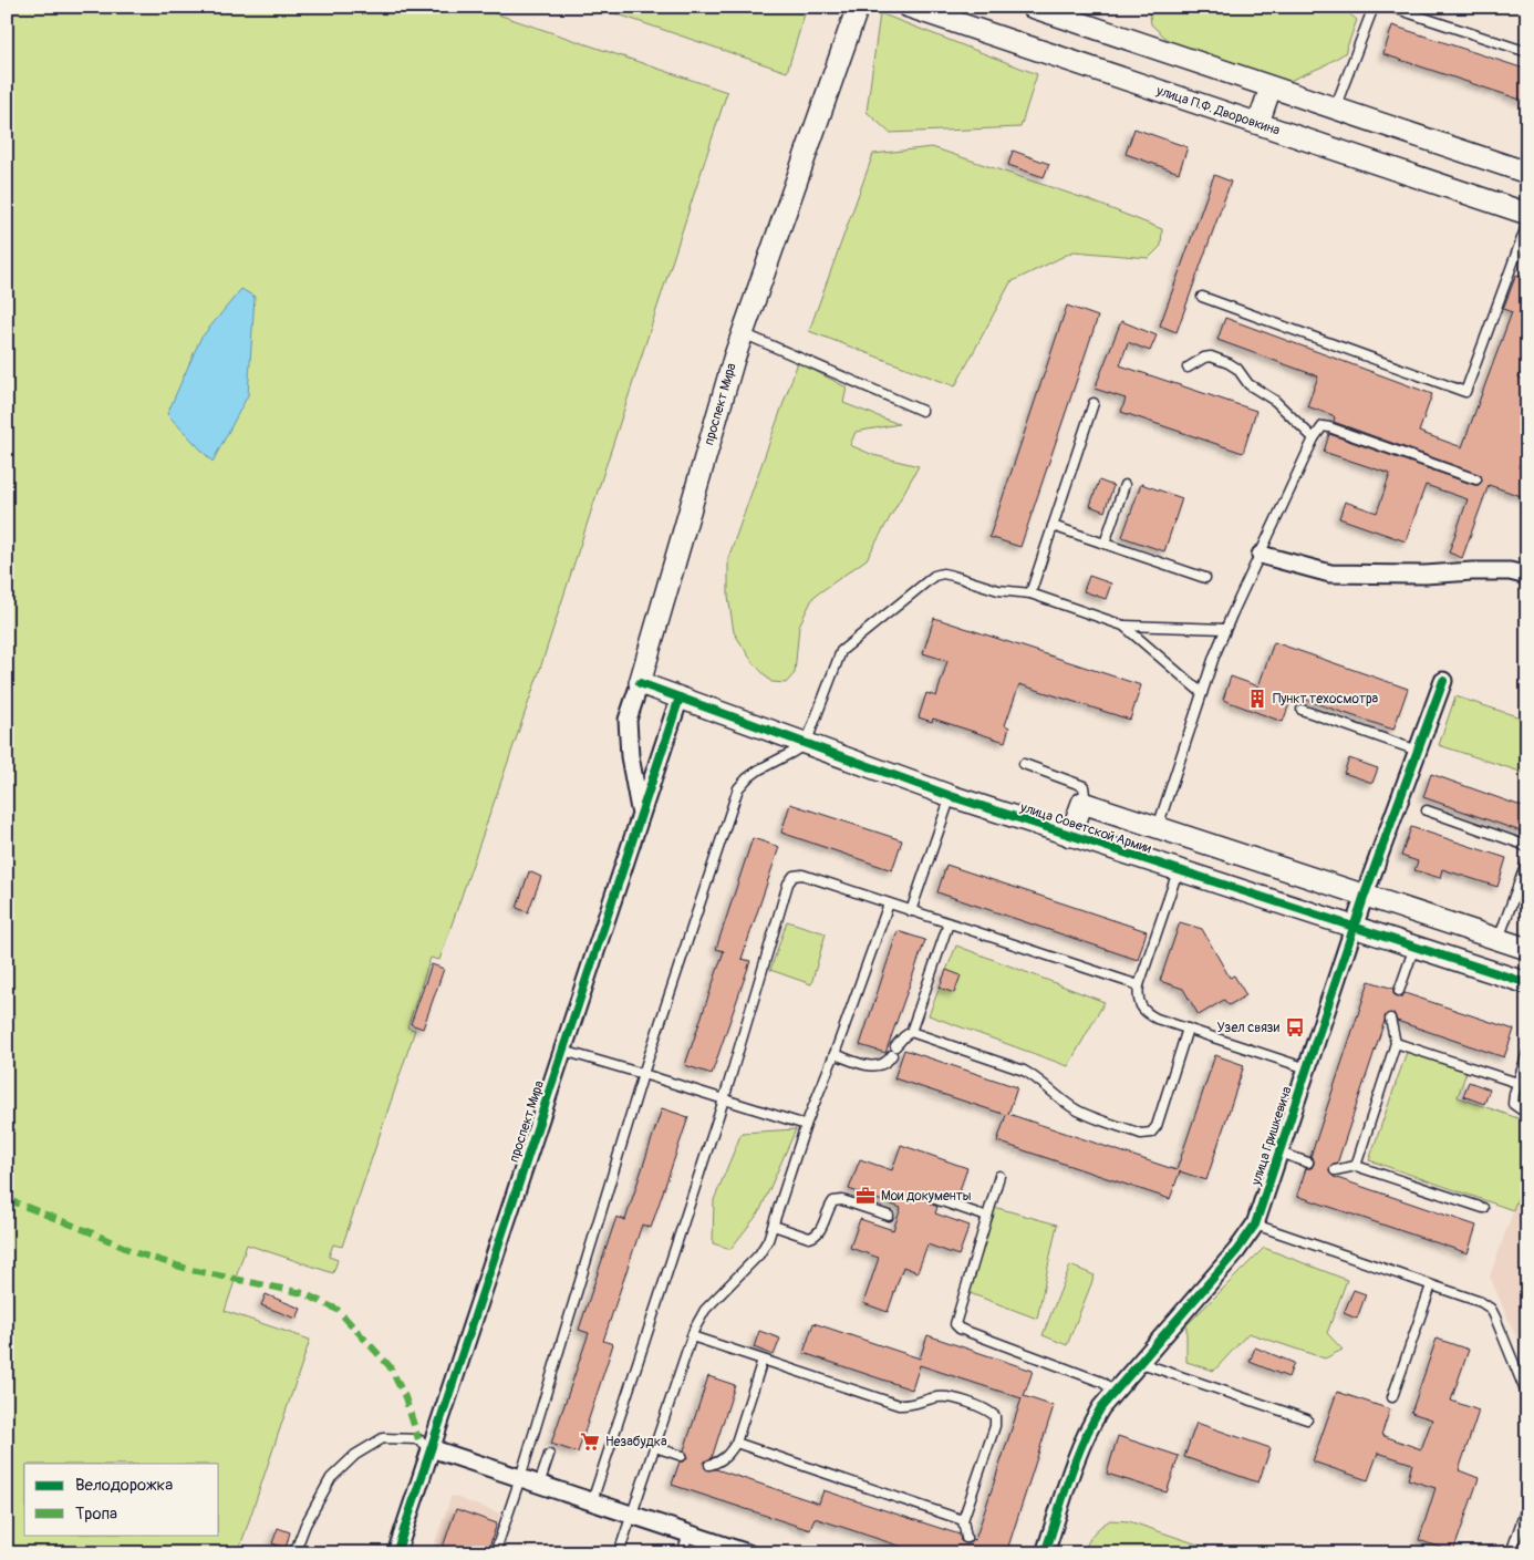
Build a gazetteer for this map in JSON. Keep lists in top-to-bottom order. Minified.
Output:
{"streets":{"street":["улица П.Ф. Дворовкина","проспект Мира","улица Советской Армии","улица Гришкевича"]},"crossings":[["проспект Мира","улица Советской Армии"],["улица Советской Армии","улица Гришкевича"]],"places":{"building":["Пункт техосмотра"],"bus stop":["Узел связи"],"office":["Мои документы"],"supermarket":["Незабудка"]},"legend":["Велодорожка","Тропа"]}
